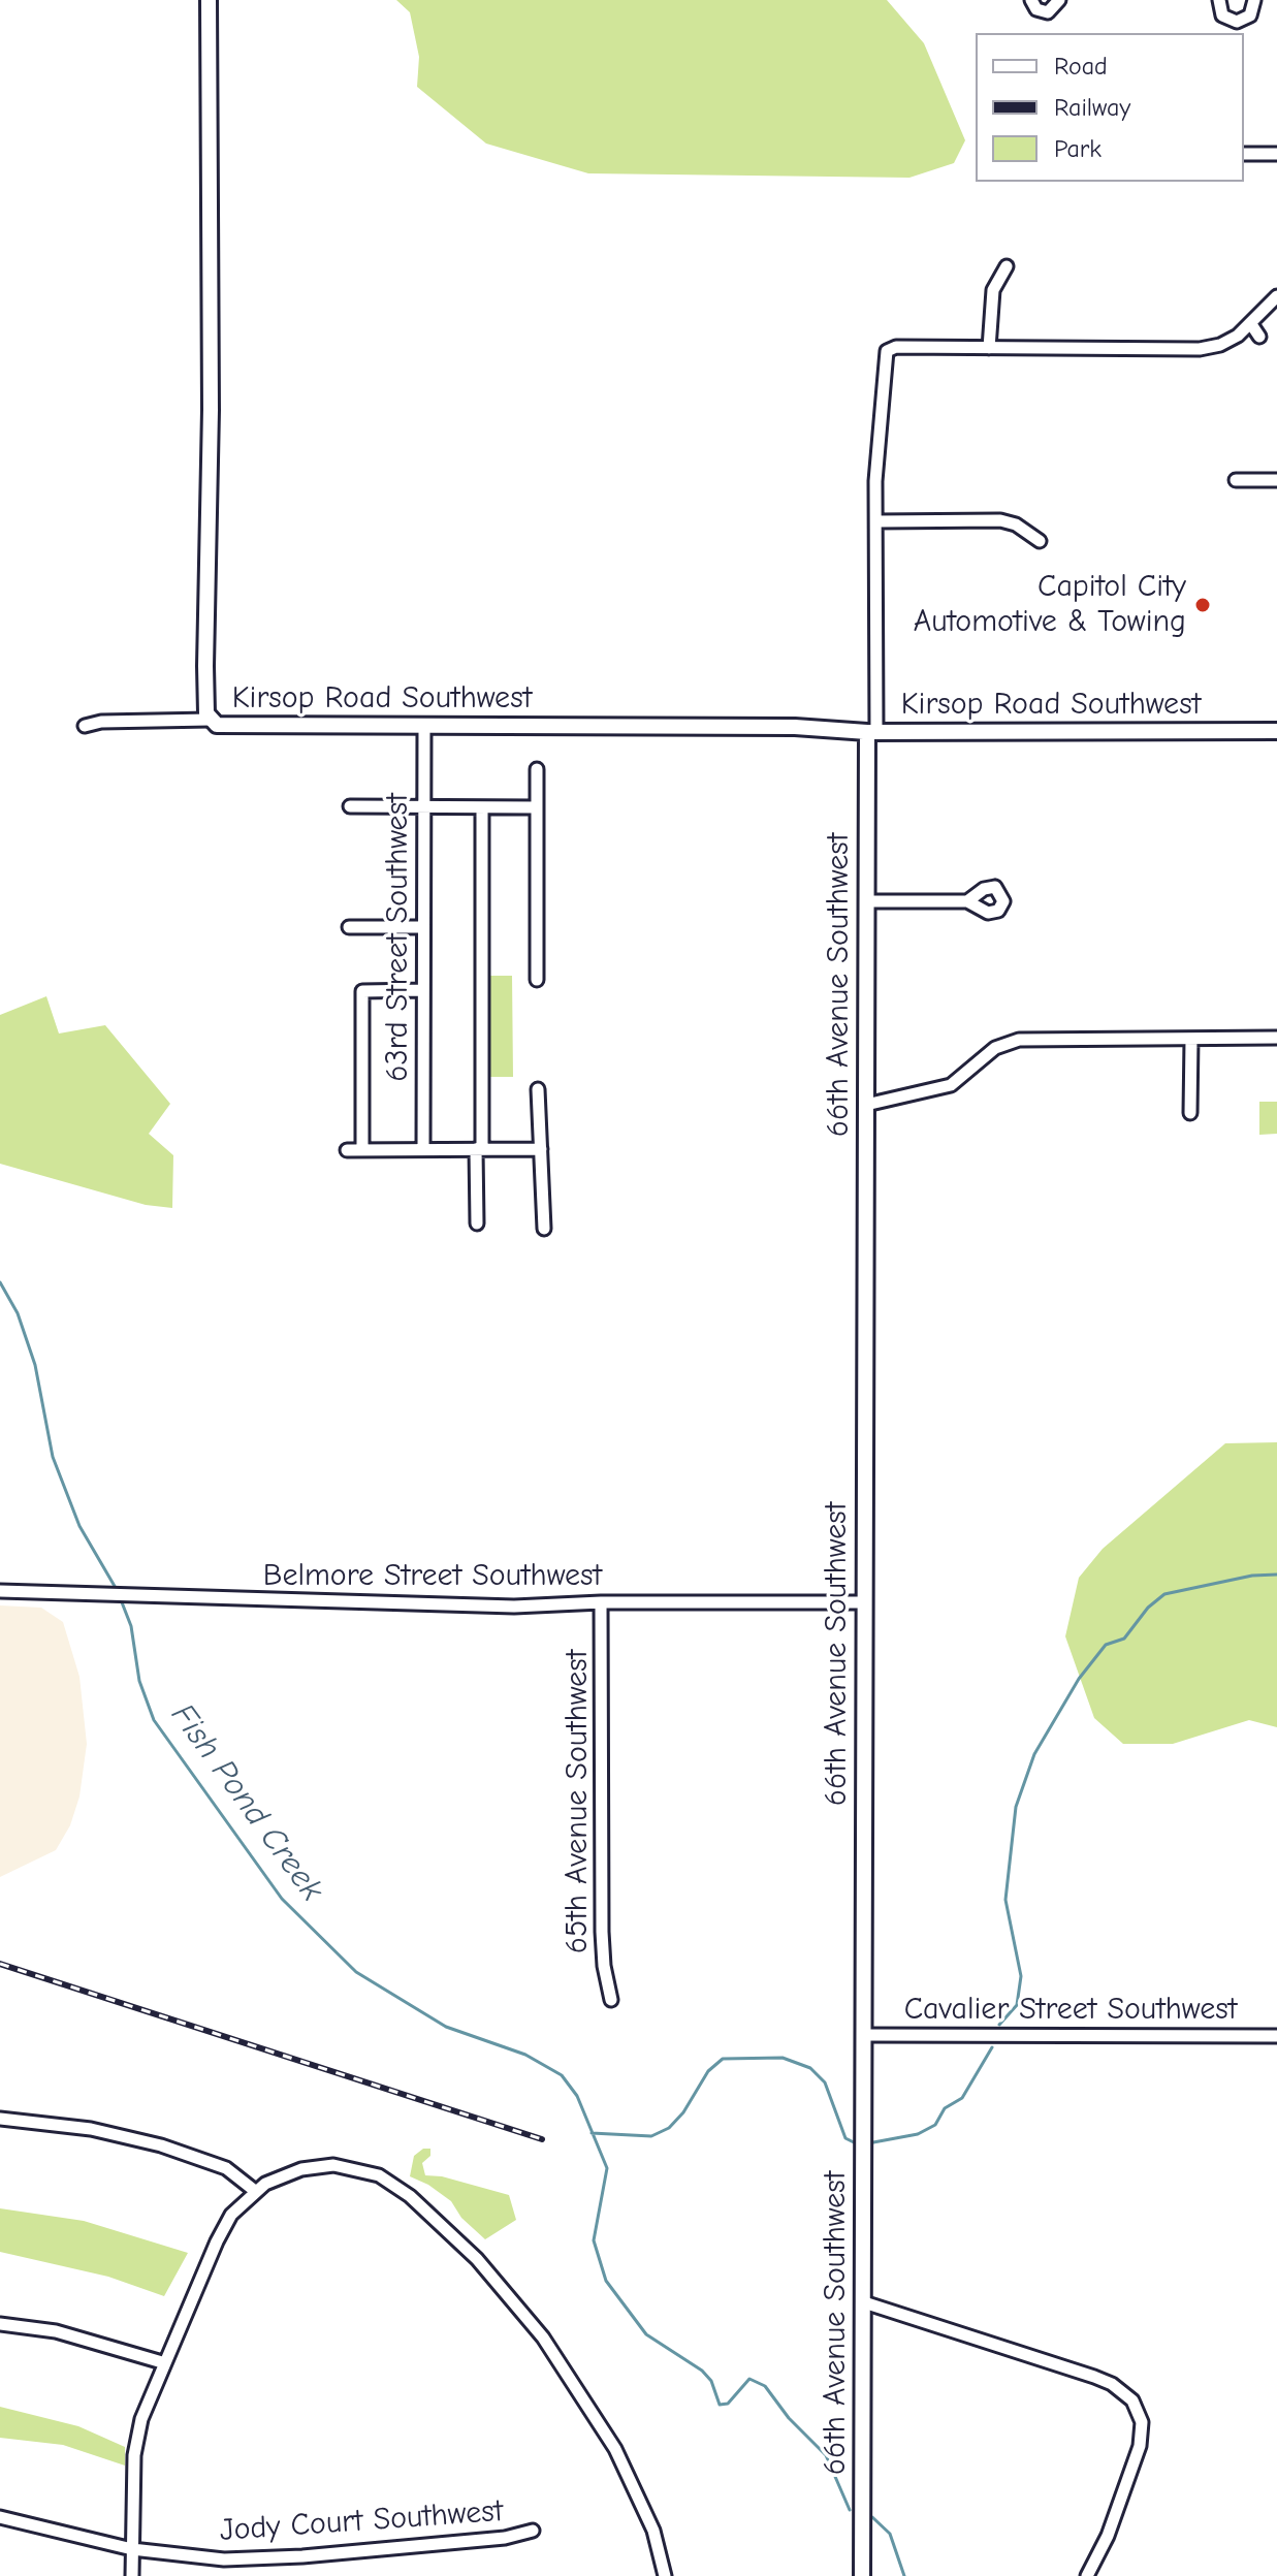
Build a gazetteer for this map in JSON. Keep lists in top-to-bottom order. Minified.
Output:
{"streets":{"street":["Kirsop Road Southwest","63rd Street Southwest","66th Avenue Southwest","Belmore Street Southwest","65th Avenue Southwest","Cavalier Street Southwest","Jody Court Southwest"]},"crossings":[["Kirsop Road Southwest","63rd Street Southwest"],["Kirsop Road Southwest","66th Avenue Southwest"],["66th Avenue Southwest","Belmore Street Southwest"],["66th Avenue Southwest","Cavalier Street Southwest"],["Belmore Street Southwest","65th Avenue Southwest"]],"water":["Fish Pond Creek"],"places":["Capitol City Automotive & Towing"],"legend":["Road","Railway","Park"]}
